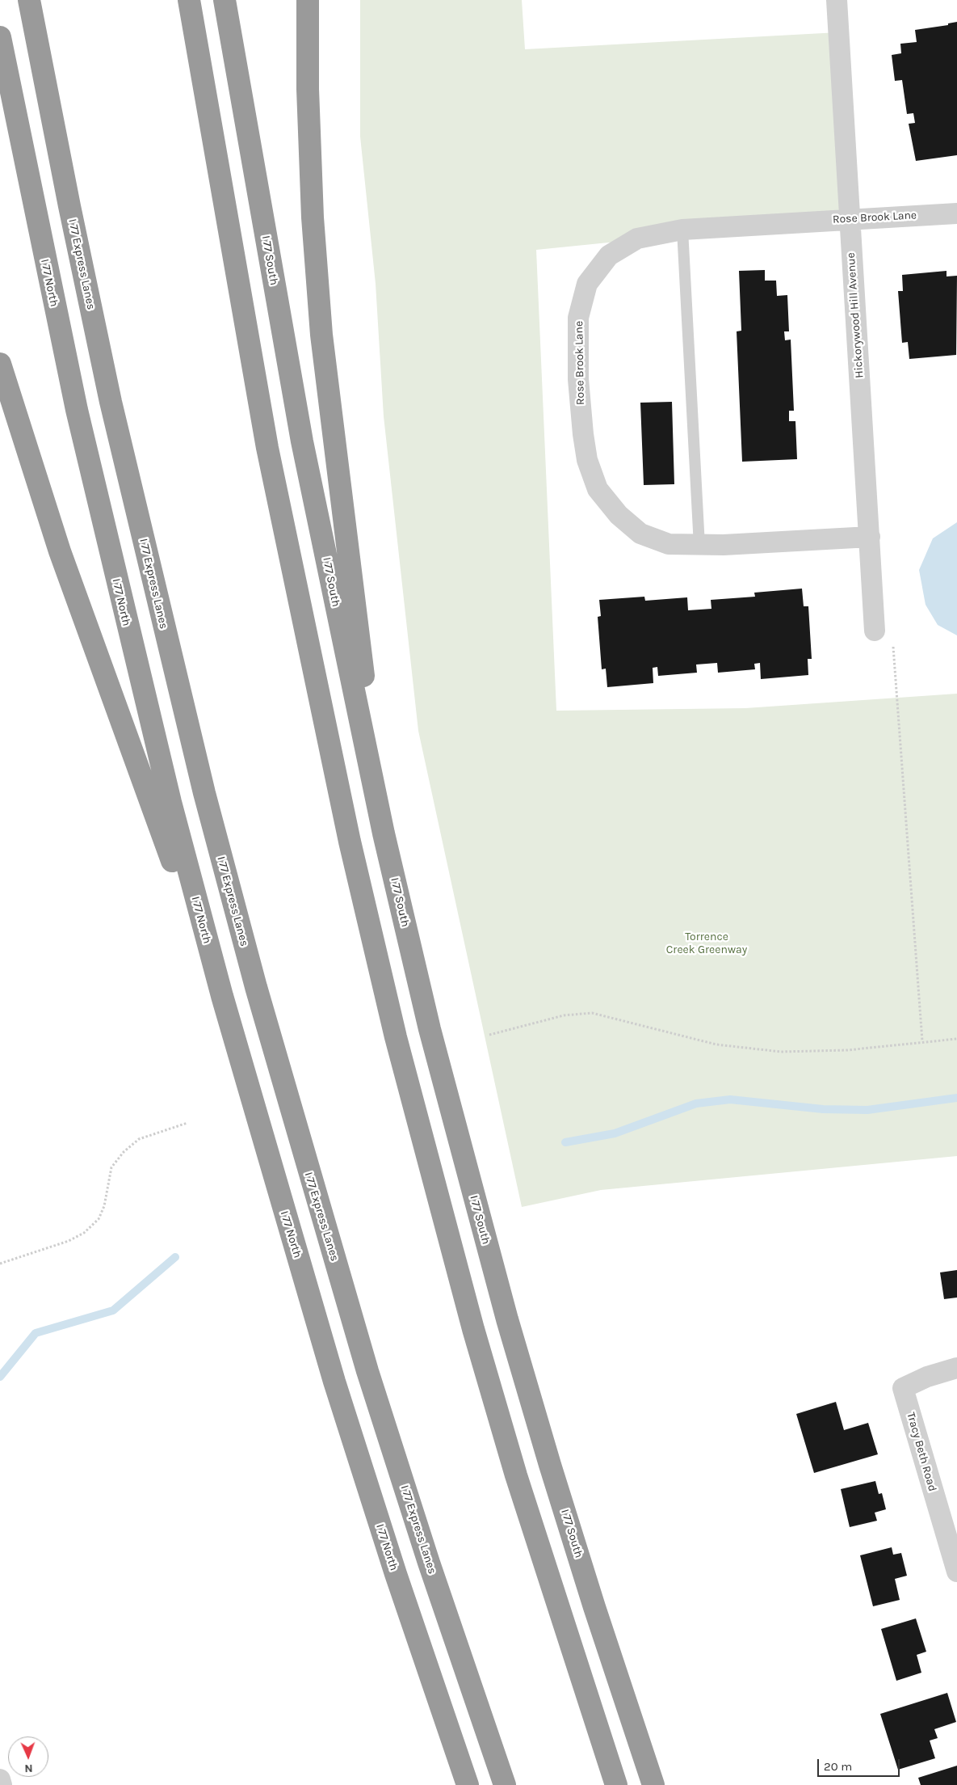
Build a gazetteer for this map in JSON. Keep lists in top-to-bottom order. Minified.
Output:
{"streets":{"highway":["I 77 South","I 77 Express Lanes","I 77 North"],"street":["Rose Brook Lane","Hickorywood Hill Avenue","Tracy Beth Road"]},"crossings":[["Rose Brook Lane","Hickorywood Hill Avenue"]],"parks":["Torrence Creek Greenway"],"scale_bar":"20 m","north":"bottom"}
